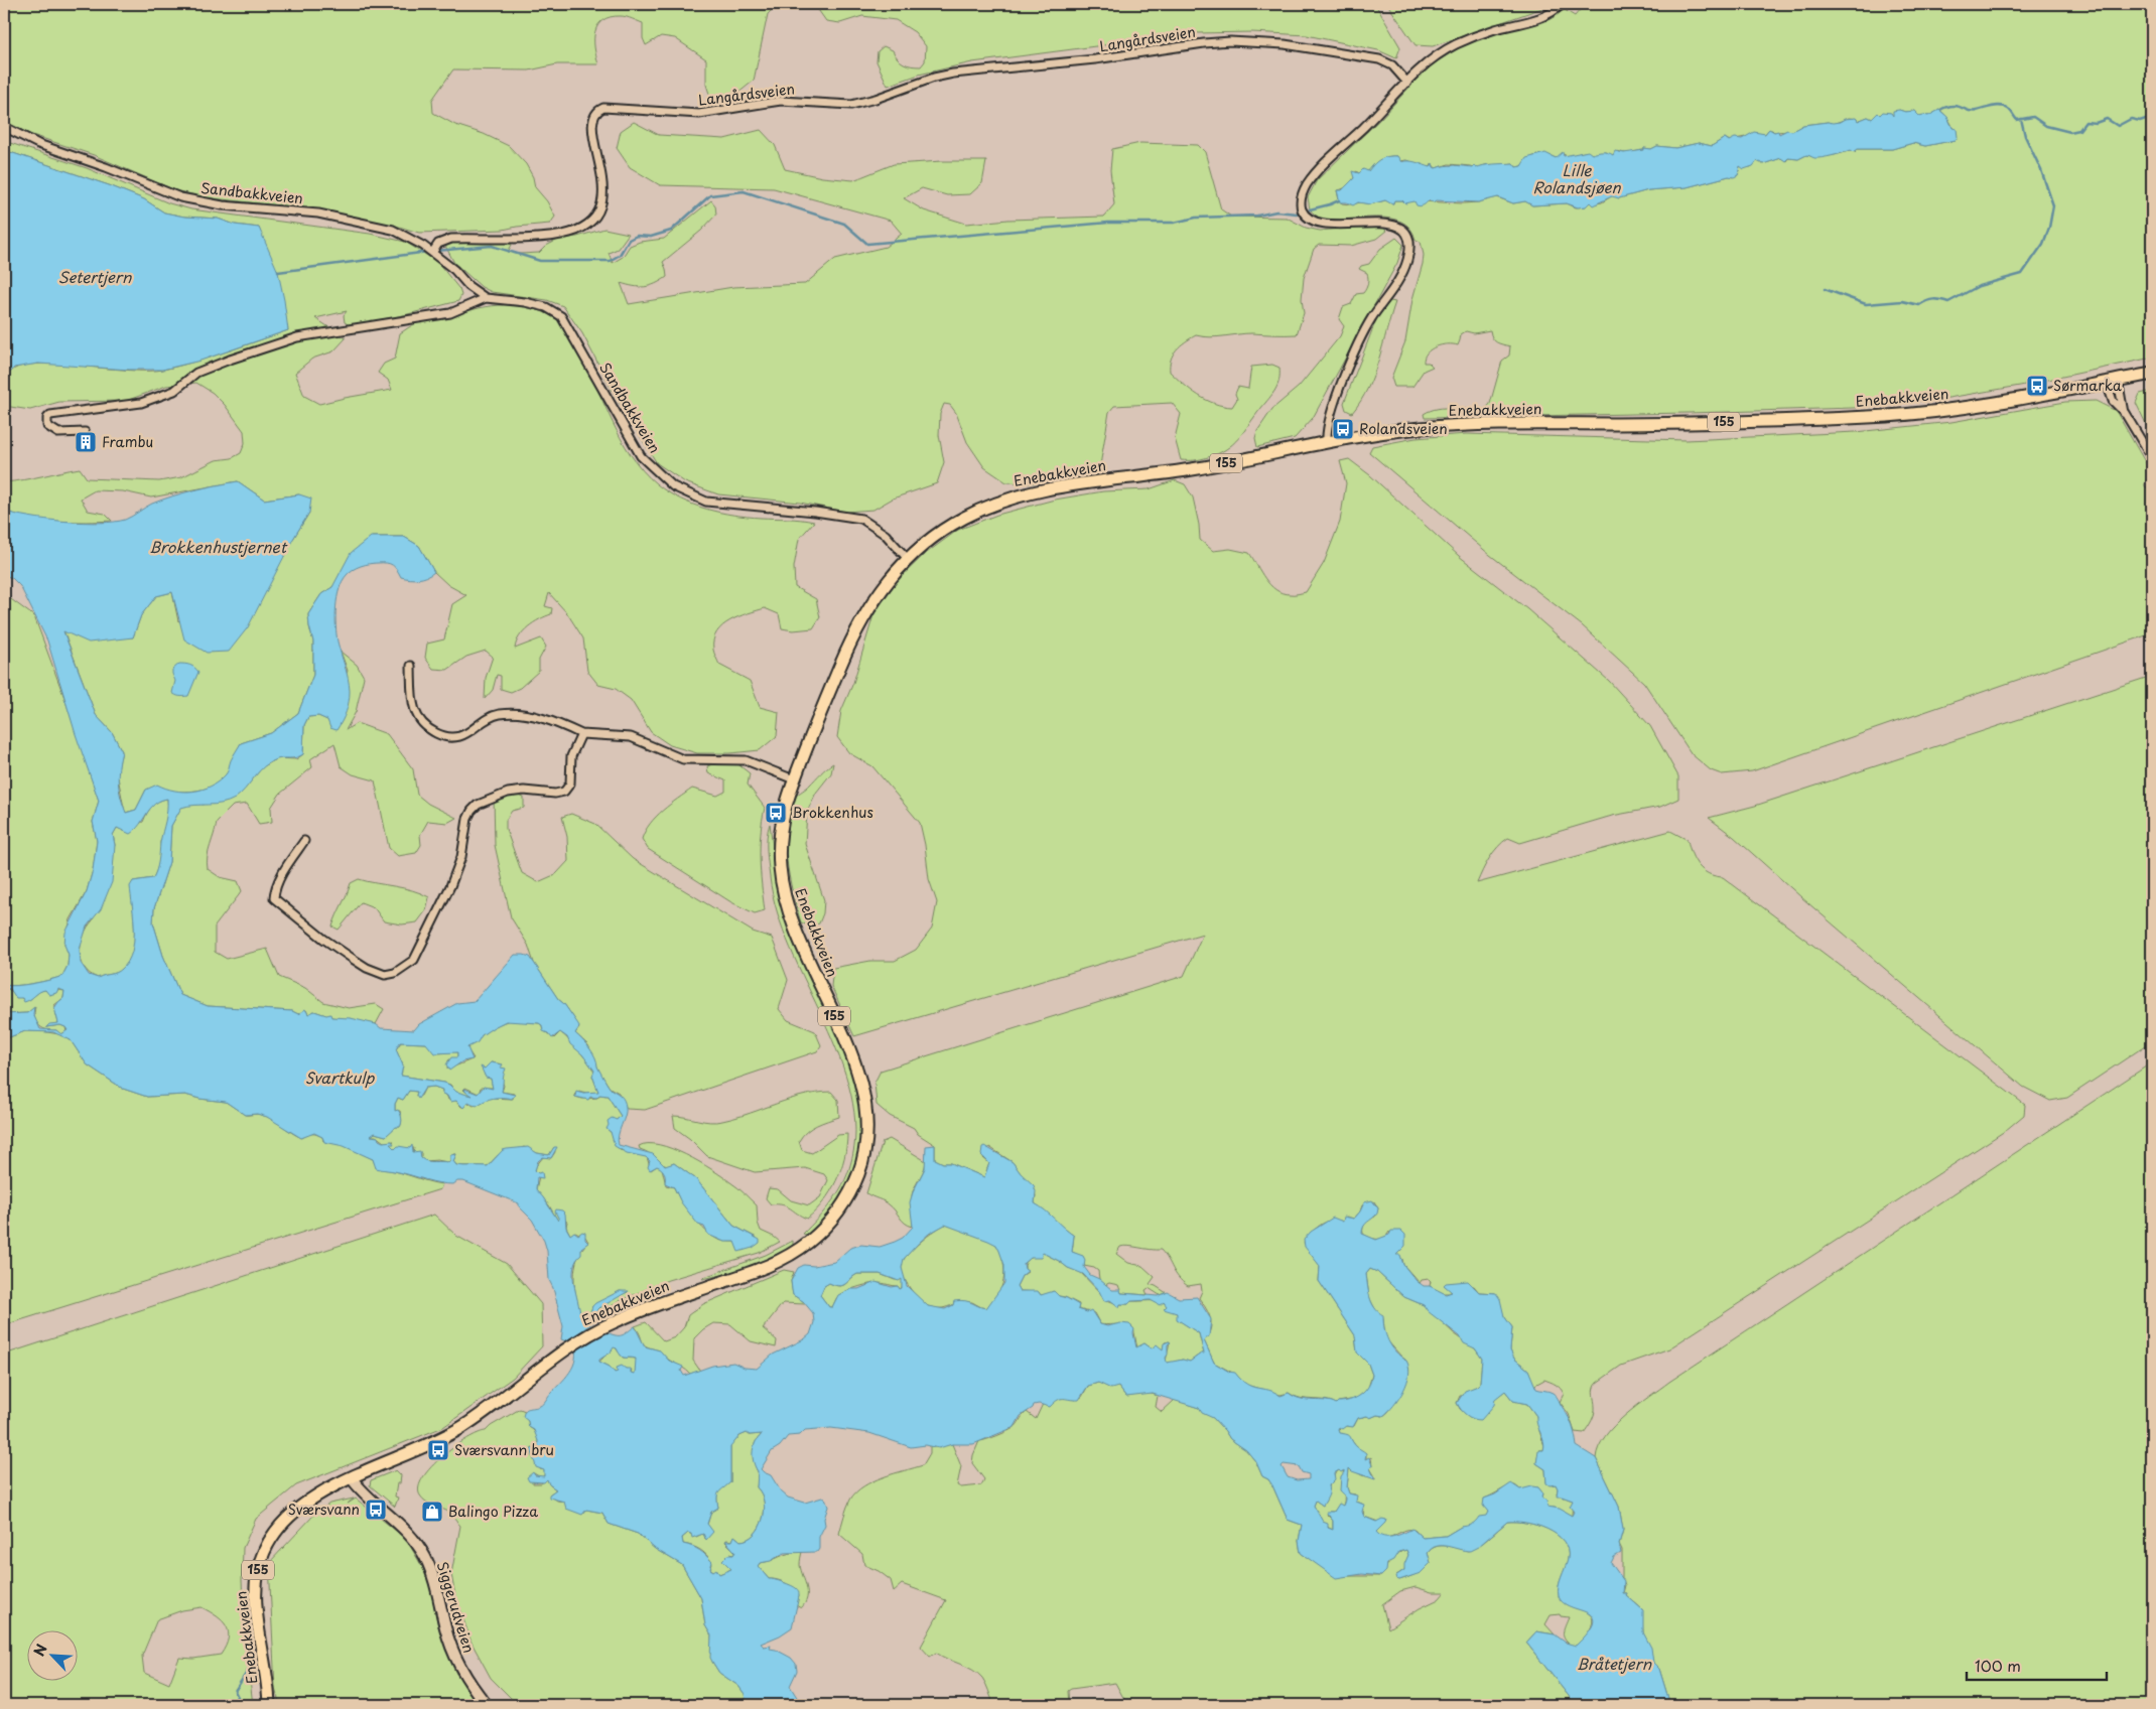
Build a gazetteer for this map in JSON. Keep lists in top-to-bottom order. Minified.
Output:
{"streets":{"main road":["Enebakkveien","155","Siggerudveien"],"street":["Langårdsveien","Sandbakkveien"]},"crossings":[["Langårdsveien","Sandbakkveien"],["Sandbakkveien","Enebakkveien"],["Enebakkveien","Siggerudveien"]],"water":["Lille Rolandsjøen","Setertjern","Brokkenhustjernet","Svartkulp","Bråtetjern"],"places":{"bus stop":["Sørmarka","Rolandsveien","Brokkenhus","Sværsvann bru","Sværsvann"],"building":["Frambu"],"shop":["Balingo Pizza"]},"scale_bar":"100 m","north":"top left"}
